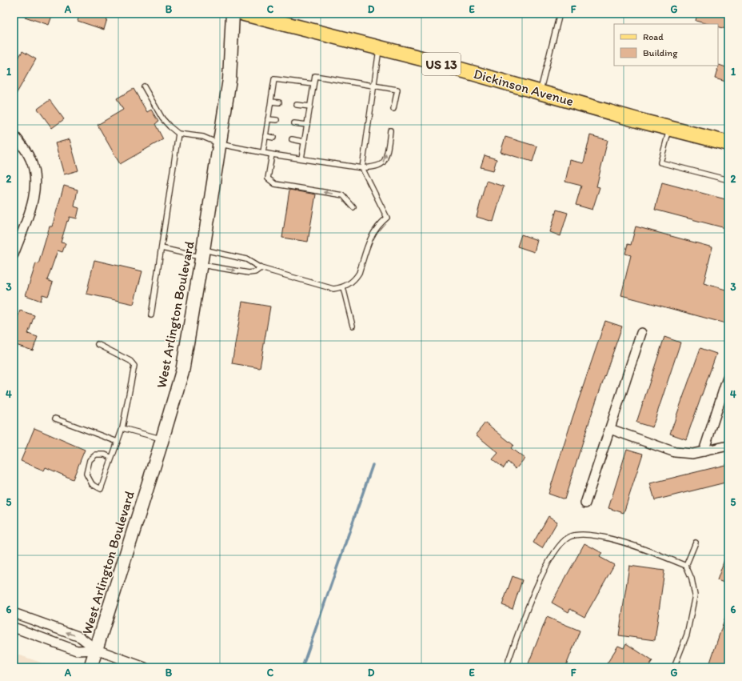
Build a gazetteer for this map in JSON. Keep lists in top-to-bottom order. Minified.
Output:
{"streets":{"main road":["US 13","Dickinson Avenue","West Arlington Boulevard"]},"legend":["Road","Building"],"grid":{"columns":["A","B","C","D","E","F","G"],"rows":["1","2","3","4","5","6"]}}
